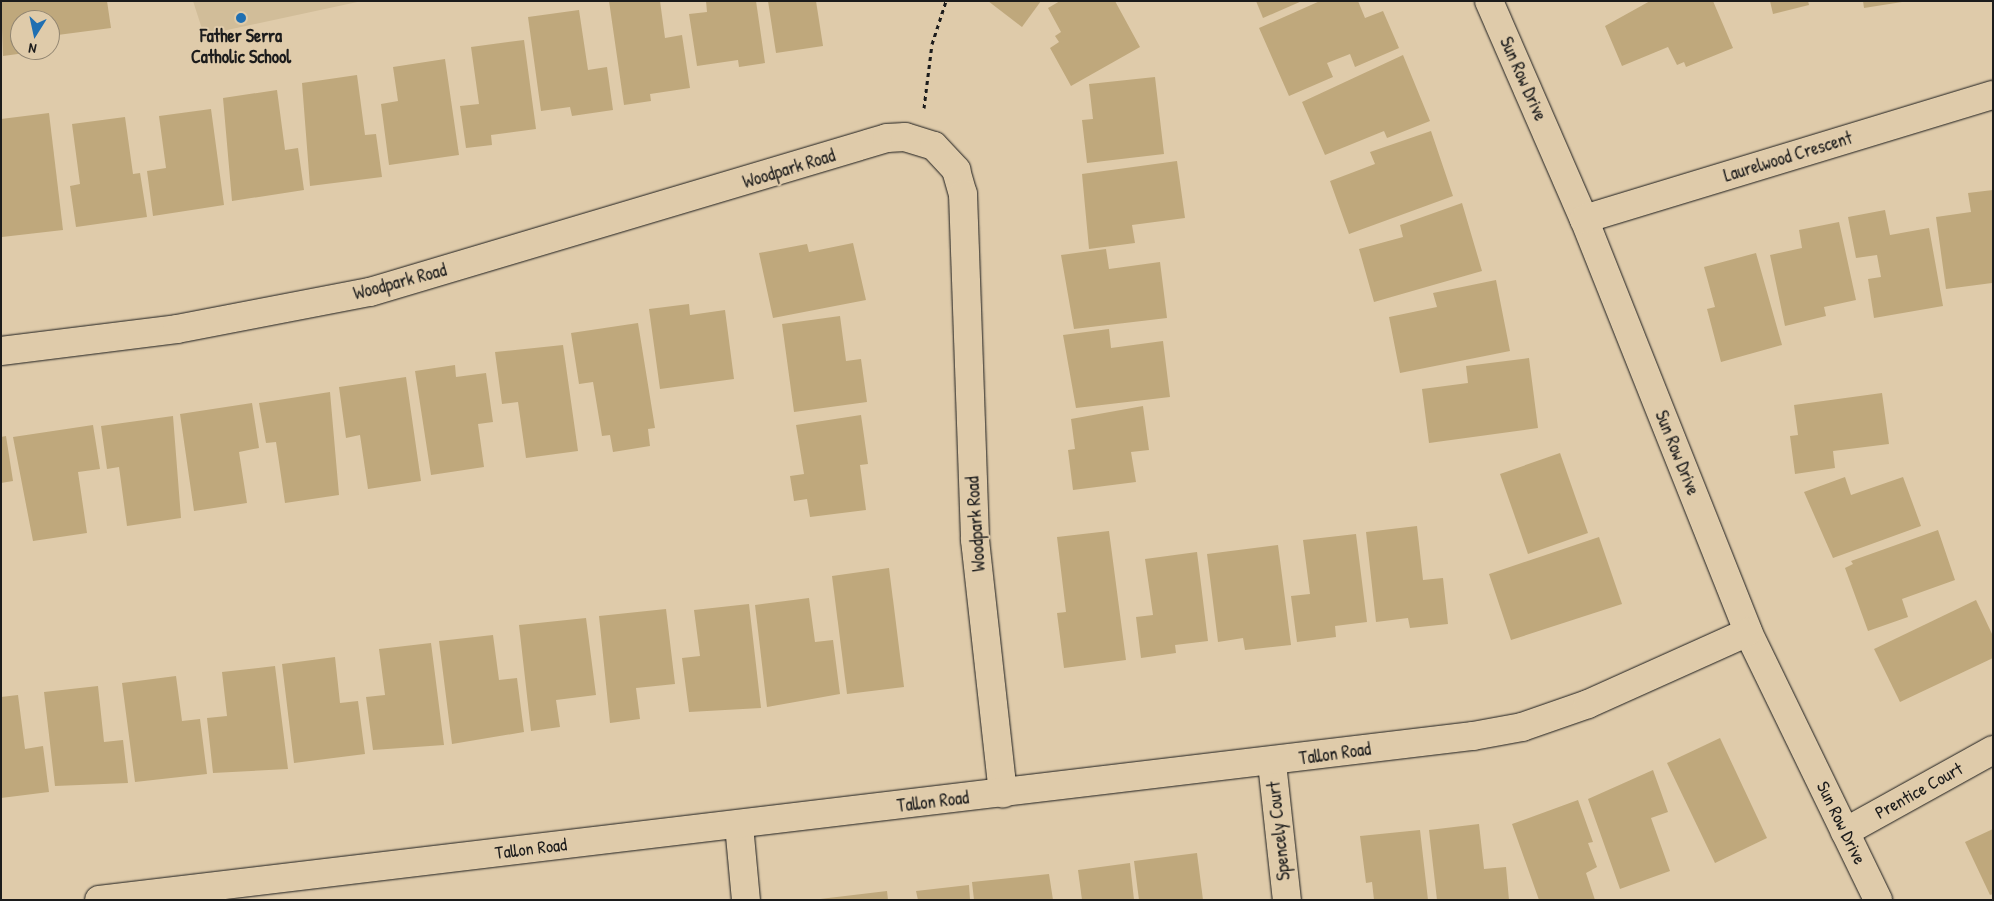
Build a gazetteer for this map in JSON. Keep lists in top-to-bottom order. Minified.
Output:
{"streets":{"street":["Sun Row Drive","Laurelwood Crescent","Woodpark Road","Tallon Road","Prentice Court","Spencely Court"]},"crossings":[["Sun Row Drive","Laurelwood Crescent"],["Sun Row Drive","Tallon Road"],["Sun Row Drive","Prentice Court"],["Woodpark Road","Tallon Road"],["Tallon Road","Spencely Court"]],"places":["Father Serra Catholic School"],"north":"bottom"}
